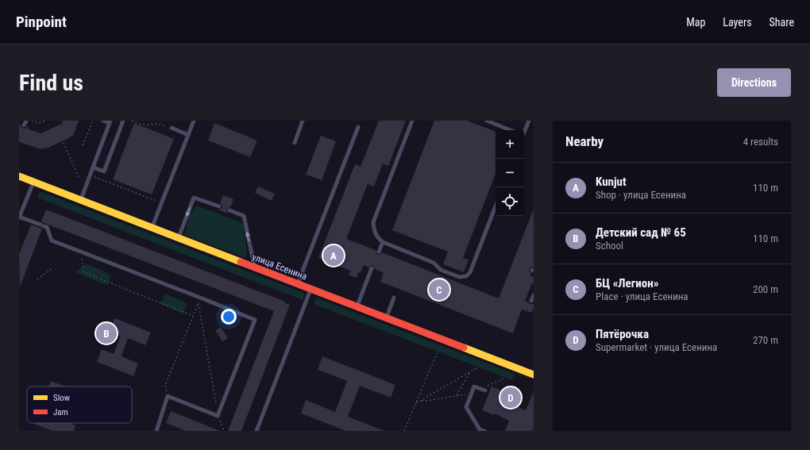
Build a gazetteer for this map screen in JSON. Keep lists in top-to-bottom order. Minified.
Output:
{"streets":{"street":["улица Есенина"]},"legend":["Slow","Jam"],"page":{"header":"Pinpoint","nav":["Map","Layers","Share"],"buttons":"Directions","title":"Find us","heading":["Nearby","4 results"],"map_buttons":["+","−"],"list":[{"mark":"A","name":"Kunjut","note":"Shop · улица Есенина","value":"110 m"},{"mark":"B","name":"Детский сад № 65","note":"School","value":"110 m"},{"mark":"C","name":"БЦ «Легион»","note":"Place · улица Есенина","value":"200 m"},{"mark":"D","name":"Пятёрочка","note":"Supermarket · улица Есенина","value":"270 m"}],"pins":["A","C","B","D"]}}
